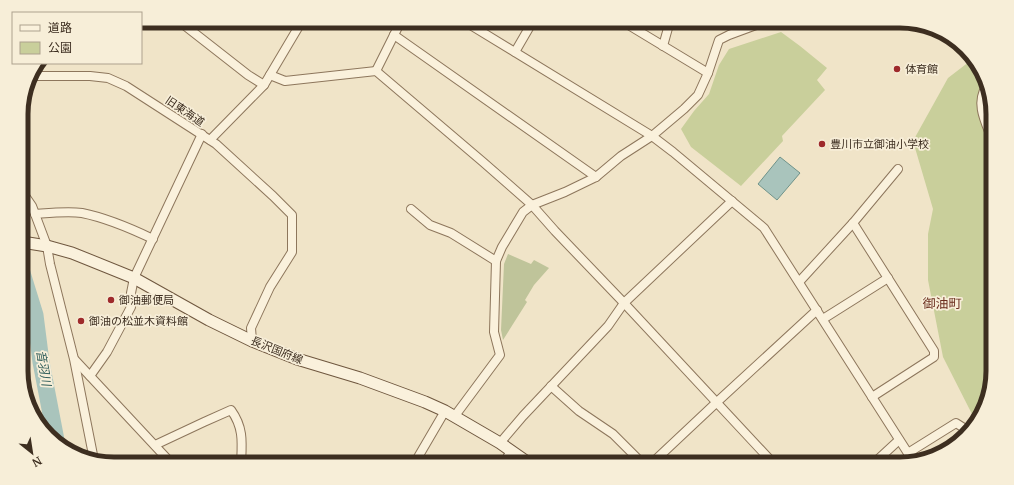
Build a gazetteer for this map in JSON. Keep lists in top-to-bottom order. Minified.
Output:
{"streets":{"main road":["長沢国府線"],"street":["旧東海道"]},"crossings":[["旧東海道","長沢国府線"]],"districts":["御油町"],"water":["音羽川"],"places":["体育館","豊川市立御油小学校","御油郵便局","御油の松並木資料館"],"legend":["道路","公園"],"north":"bottom right"}
